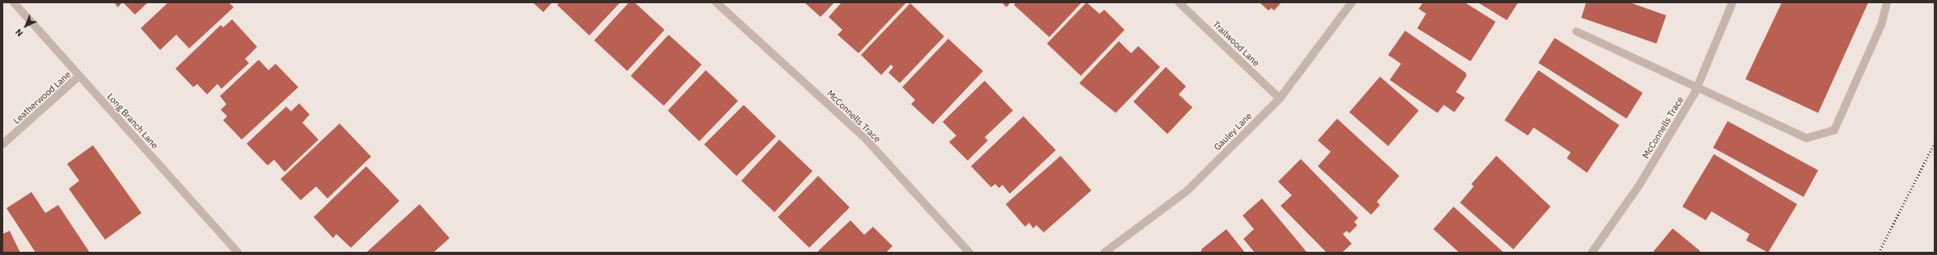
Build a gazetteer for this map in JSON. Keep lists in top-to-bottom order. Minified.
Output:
{"streets":{"street":["Trailwood Lane","Leatherwood Lane","McConnells Trace","Long Branch Lane","Gauley Lane"]},"crossings":[["Trailwood Lane","Gauley Lane"],["Leatherwood Lane","Long Branch Lane"]],"north":"bottom left"}
